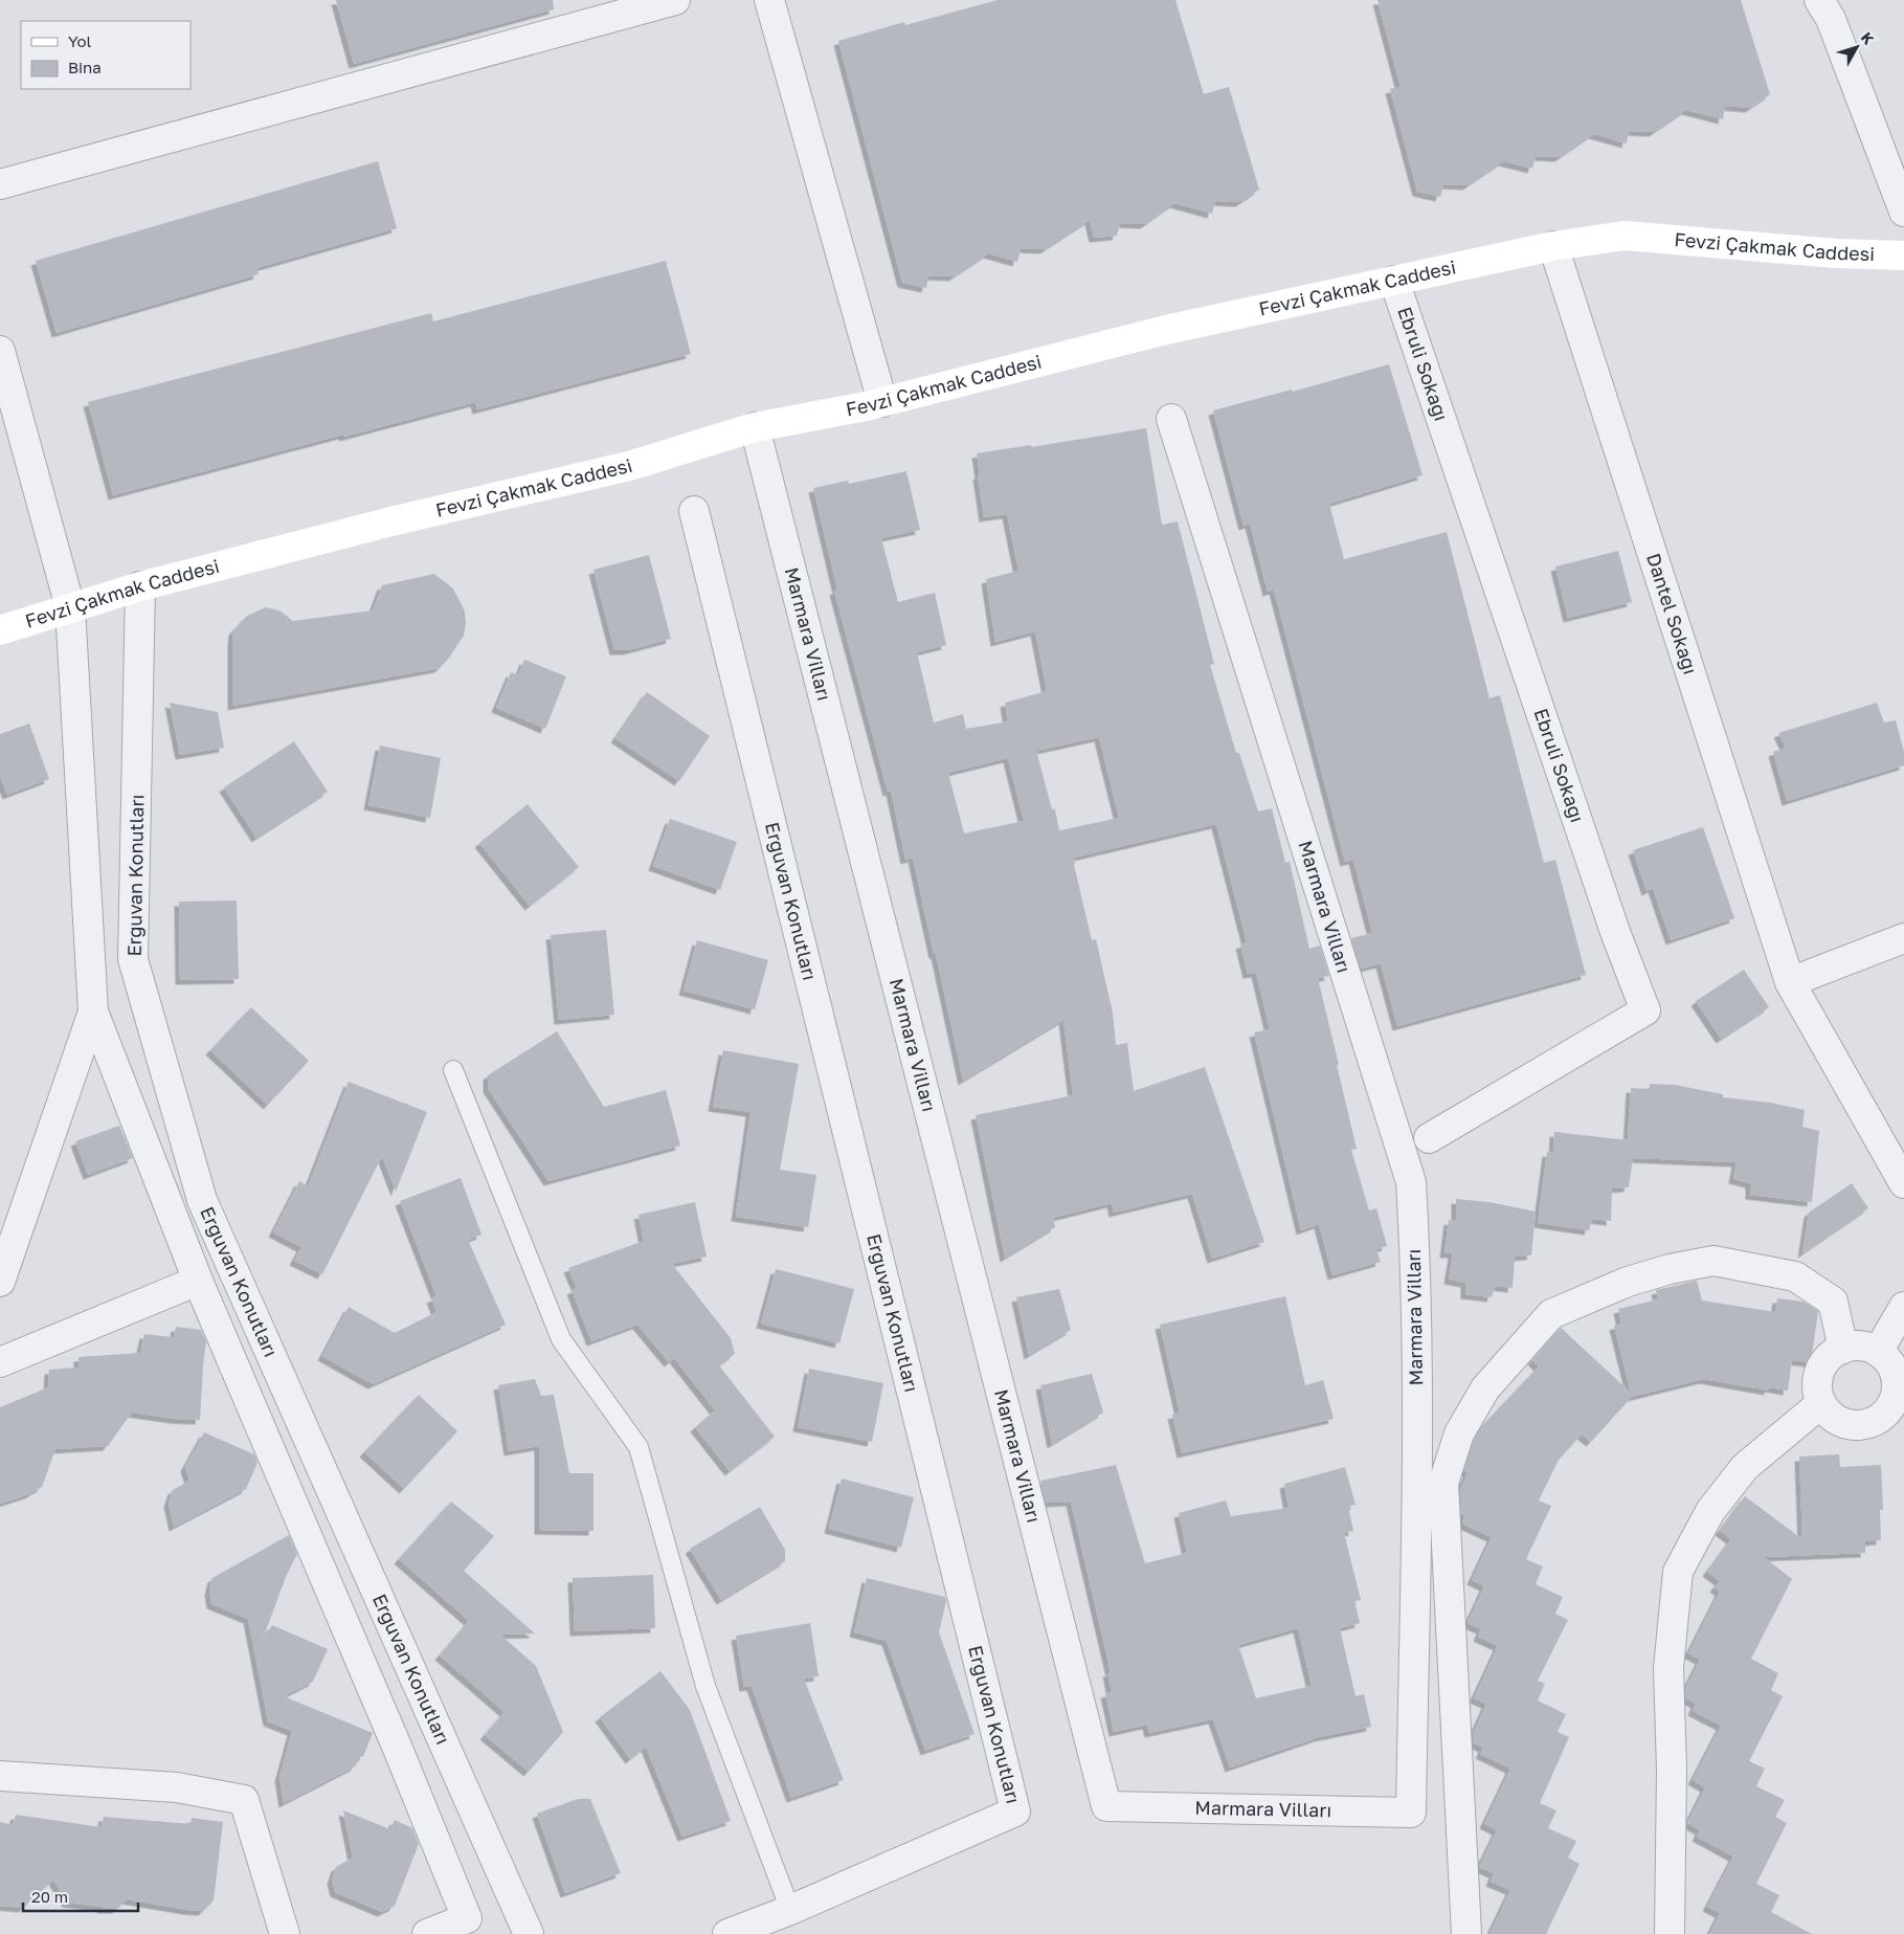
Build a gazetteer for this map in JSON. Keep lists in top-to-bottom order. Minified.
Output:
{"streets":{"street":["Fevzi Çakmak Caddesi","Ebruli Sokağı","Dantel Sokağı","Marmara Vilları","Erguvan Konutları"]},"crossings":[["Fevzi Çakmak Caddesi","Ebruli Sokağı"],["Fevzi Çakmak Caddesi","Dantel Sokağı"],["Fevzi Çakmak Caddesi","Marmara Vilları"],["Fevzi Çakmak Caddesi","Erguvan Konutları"]],"legend":["Yol","Bina"],"scale_bar":"20 m","north":"top right"}
